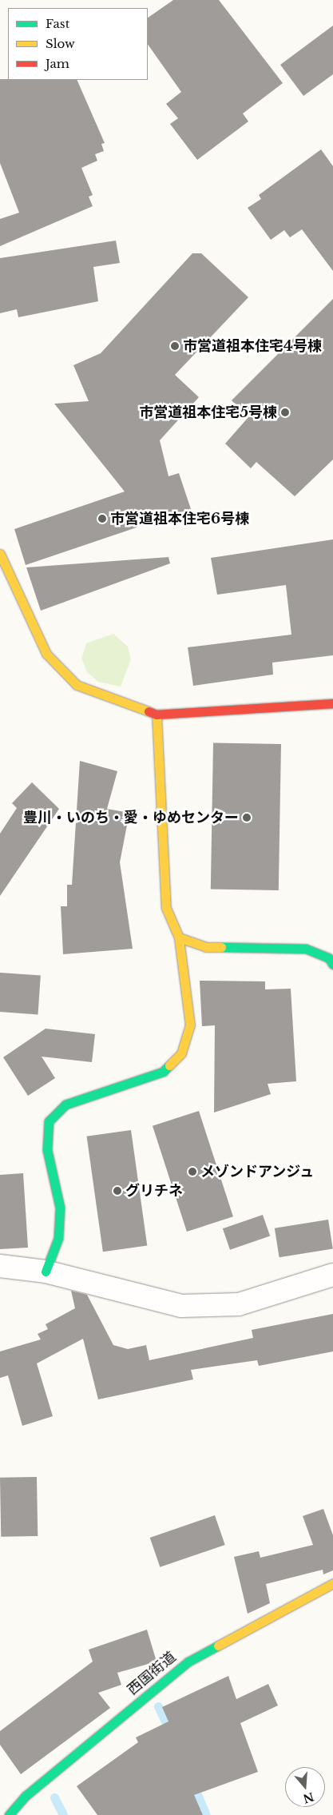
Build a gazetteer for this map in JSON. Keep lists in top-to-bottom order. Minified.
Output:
{"streets":{"street":["西国街道"]},"places":["市営道祖本住宅4号棟","市営道祖本住宅5号棟","市営道祖本住宅6号棟","豊川・いのち・愛・ゆめセンター","メゾンドアンジュ","グリチネ"],"legend":["Fast","Slow","Jam"],"north":"bottom"}
